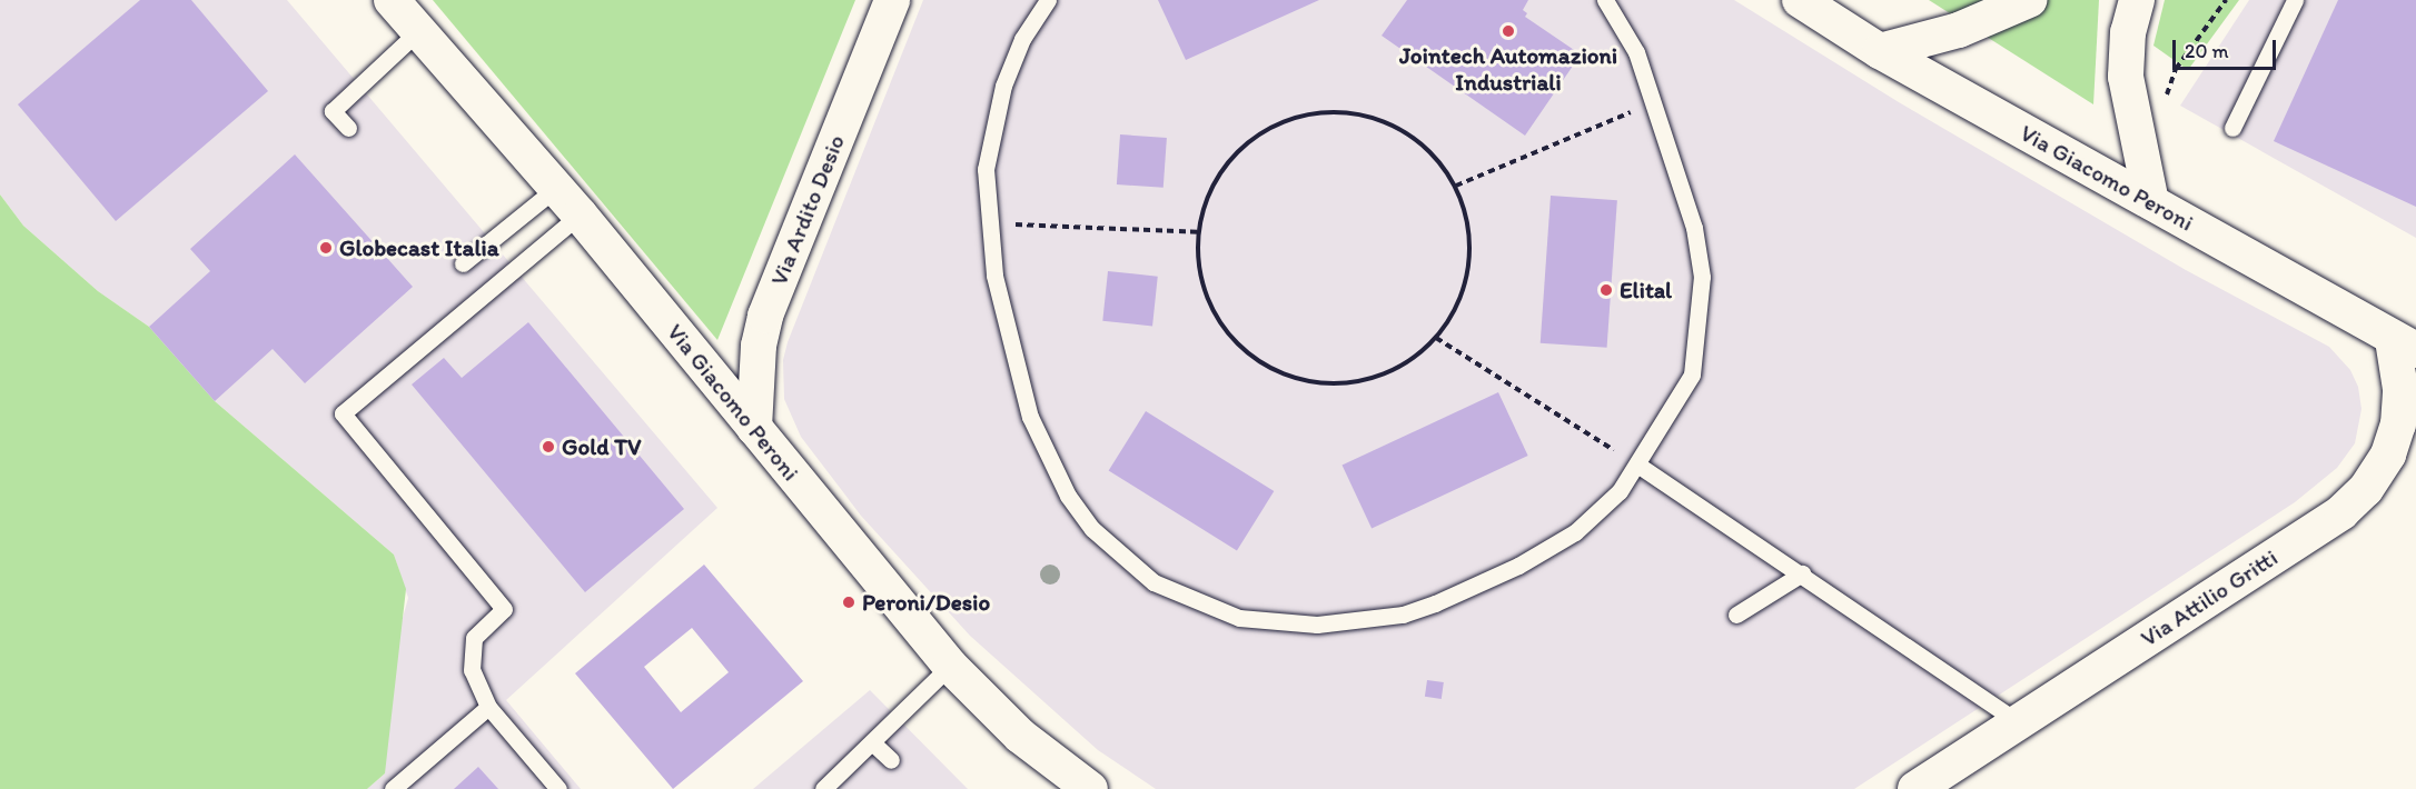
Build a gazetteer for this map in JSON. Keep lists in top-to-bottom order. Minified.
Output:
{"streets":{"street":["Via Giacomo Peroni","Via Ardito Desio","Via Attilio Gritti"]},"crossings":[["Via Giacomo Peroni","Via Ardito Desio"],["Via Giacomo Peroni","Via Attilio Gritti"]],"places":["Jointech Automazioni Industriali","Globecast Italia","Elital","Gold TV","Peroni/Desio"],"scale_bar":"20 m"}
